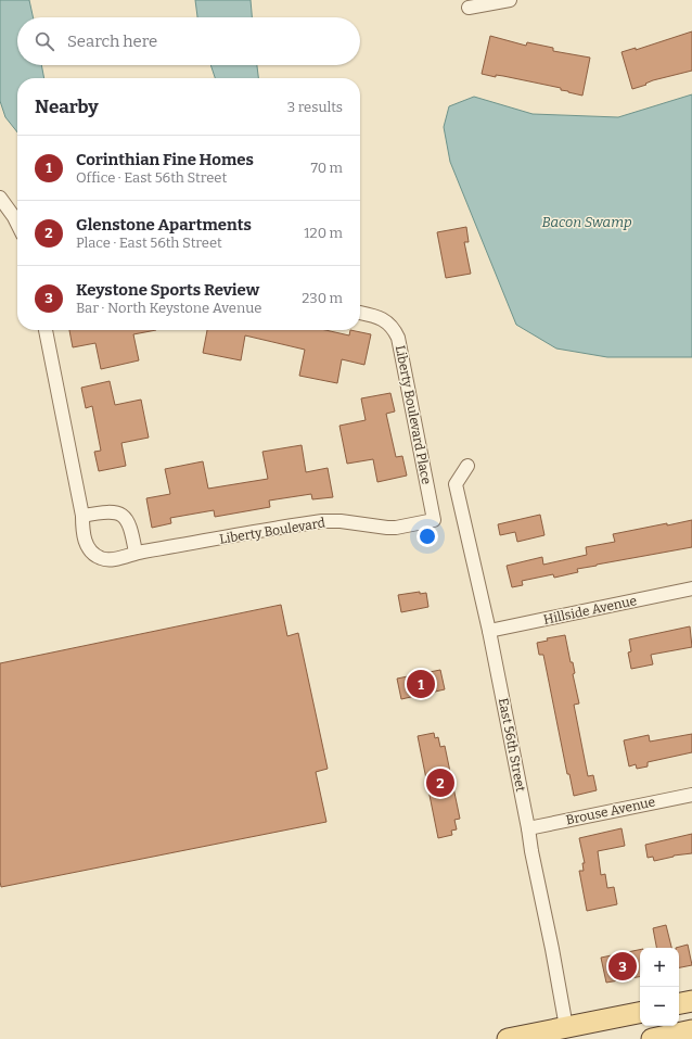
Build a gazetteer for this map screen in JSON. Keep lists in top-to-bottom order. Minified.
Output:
{"streets":{"street":["Liberty Boulevard Place","Liberty Boulevard","Hillside Avenue","East 56th Street","Brouse Avenue"]},"crossings":[["Liberty Boulevard Place","Liberty Boulevard"],["Hillside Avenue","East 56th Street"],["East 56th Street","Brouse Avenue"]],"water":["Bacon Swamp"],"page":{"search":"Search here","heading":["Nearby","3 results"],"list":[{"mark":"1","name":"Corinthian Fine Homes","note":"Office · East 56th Street","value":"70 m"},{"mark":"2","name":"Glenstone Apartments","note":"Place · East 56th Street","value":"120 m"},{"mark":"3","name":"Keystone Sports Review","note":"Bar · North Keystone Avenue","value":"230 m"}],"pins":["1","2","3"],"map_buttons":["+","−"]}}
